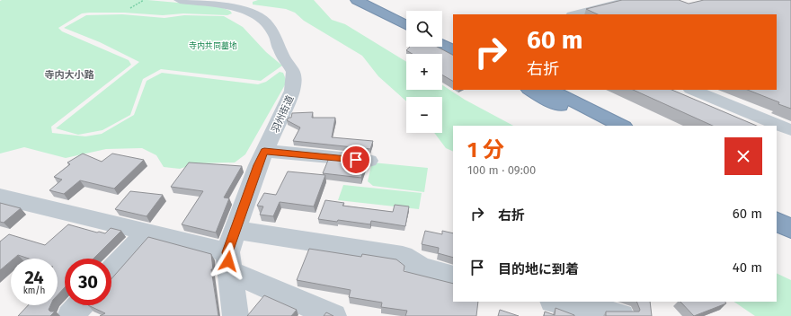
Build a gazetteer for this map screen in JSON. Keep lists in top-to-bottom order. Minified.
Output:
{"streets":{"street":["羽州街道"]},"districts":["寺内大小路"],"parks":["寺内共同墓地"],"page":{"map_buttons":["+","−"],"turn":["60 m","右折"],"heading":["1 分","100 m · 09:00"],"list":[{"name":"右折","value":"60 m"},{"name":"目的地に到着","value":"40 m"}],"speed":"24 km/h","limit":"30"}}
